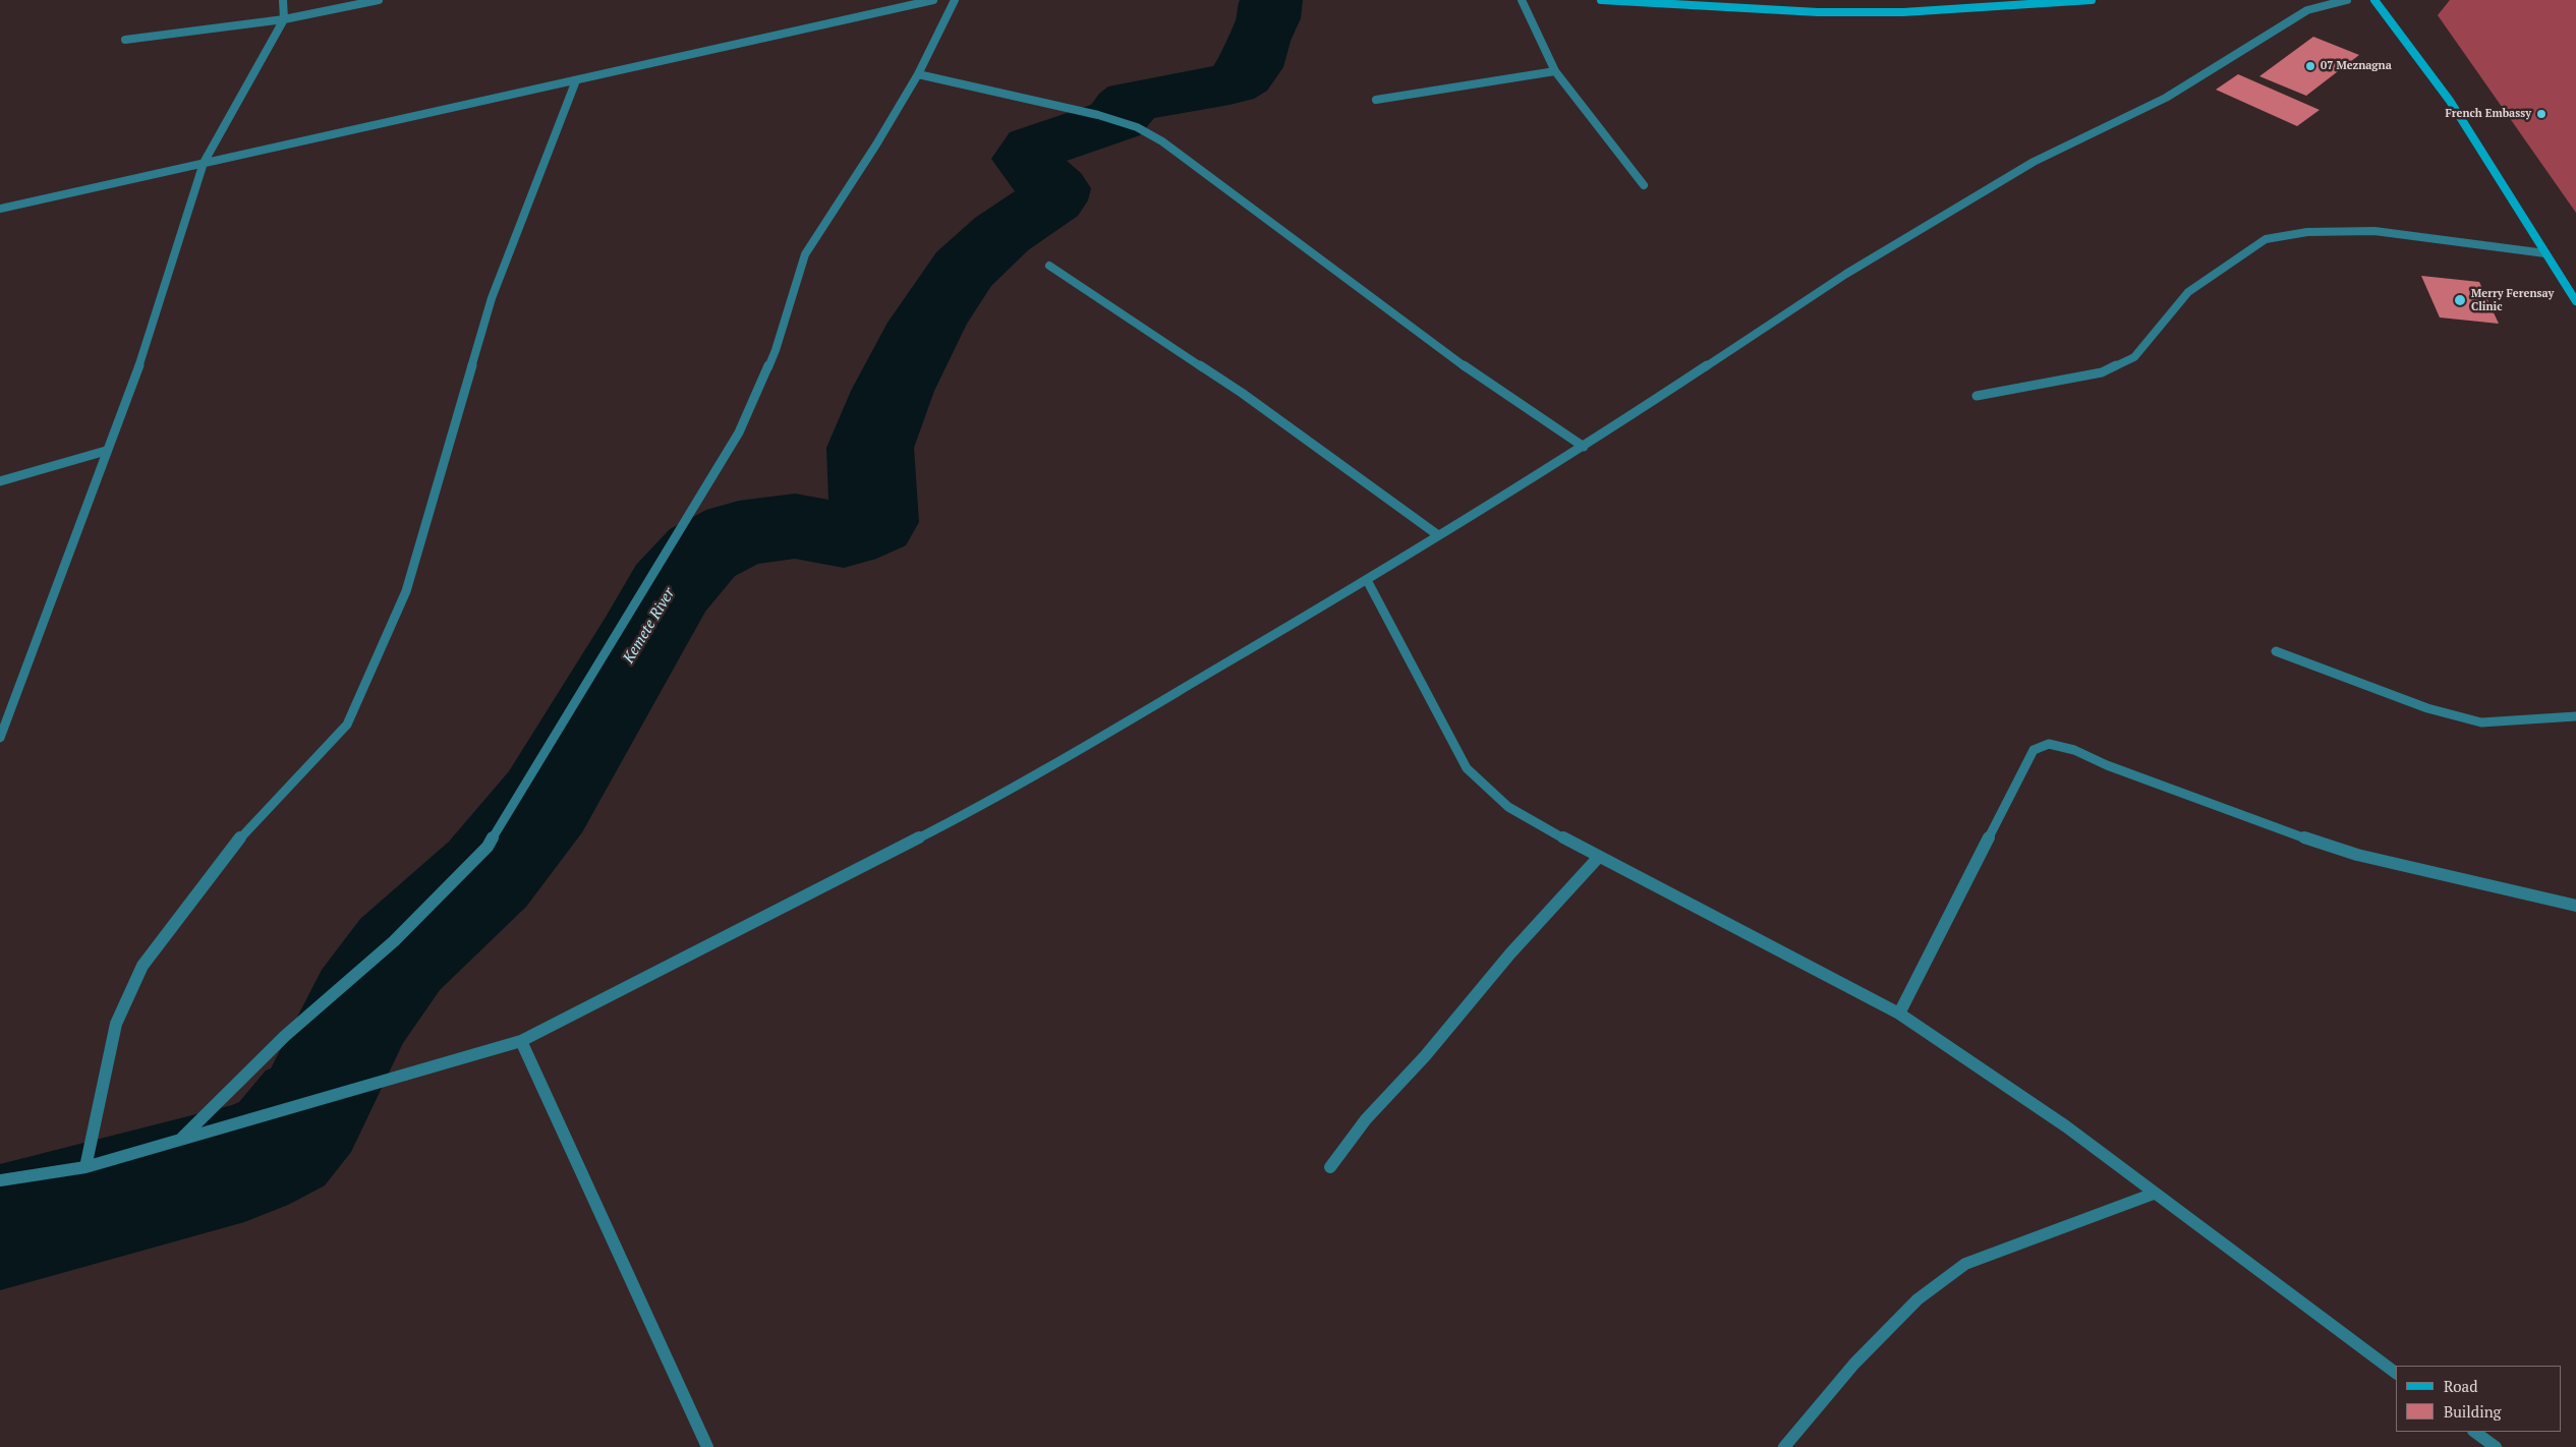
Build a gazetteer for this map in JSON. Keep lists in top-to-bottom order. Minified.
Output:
{"water":["Kemete River"],"places":["07 Meznagna","French Embassy","Merry Ferensay Clinic"],"legend":["Road","Building"]}
